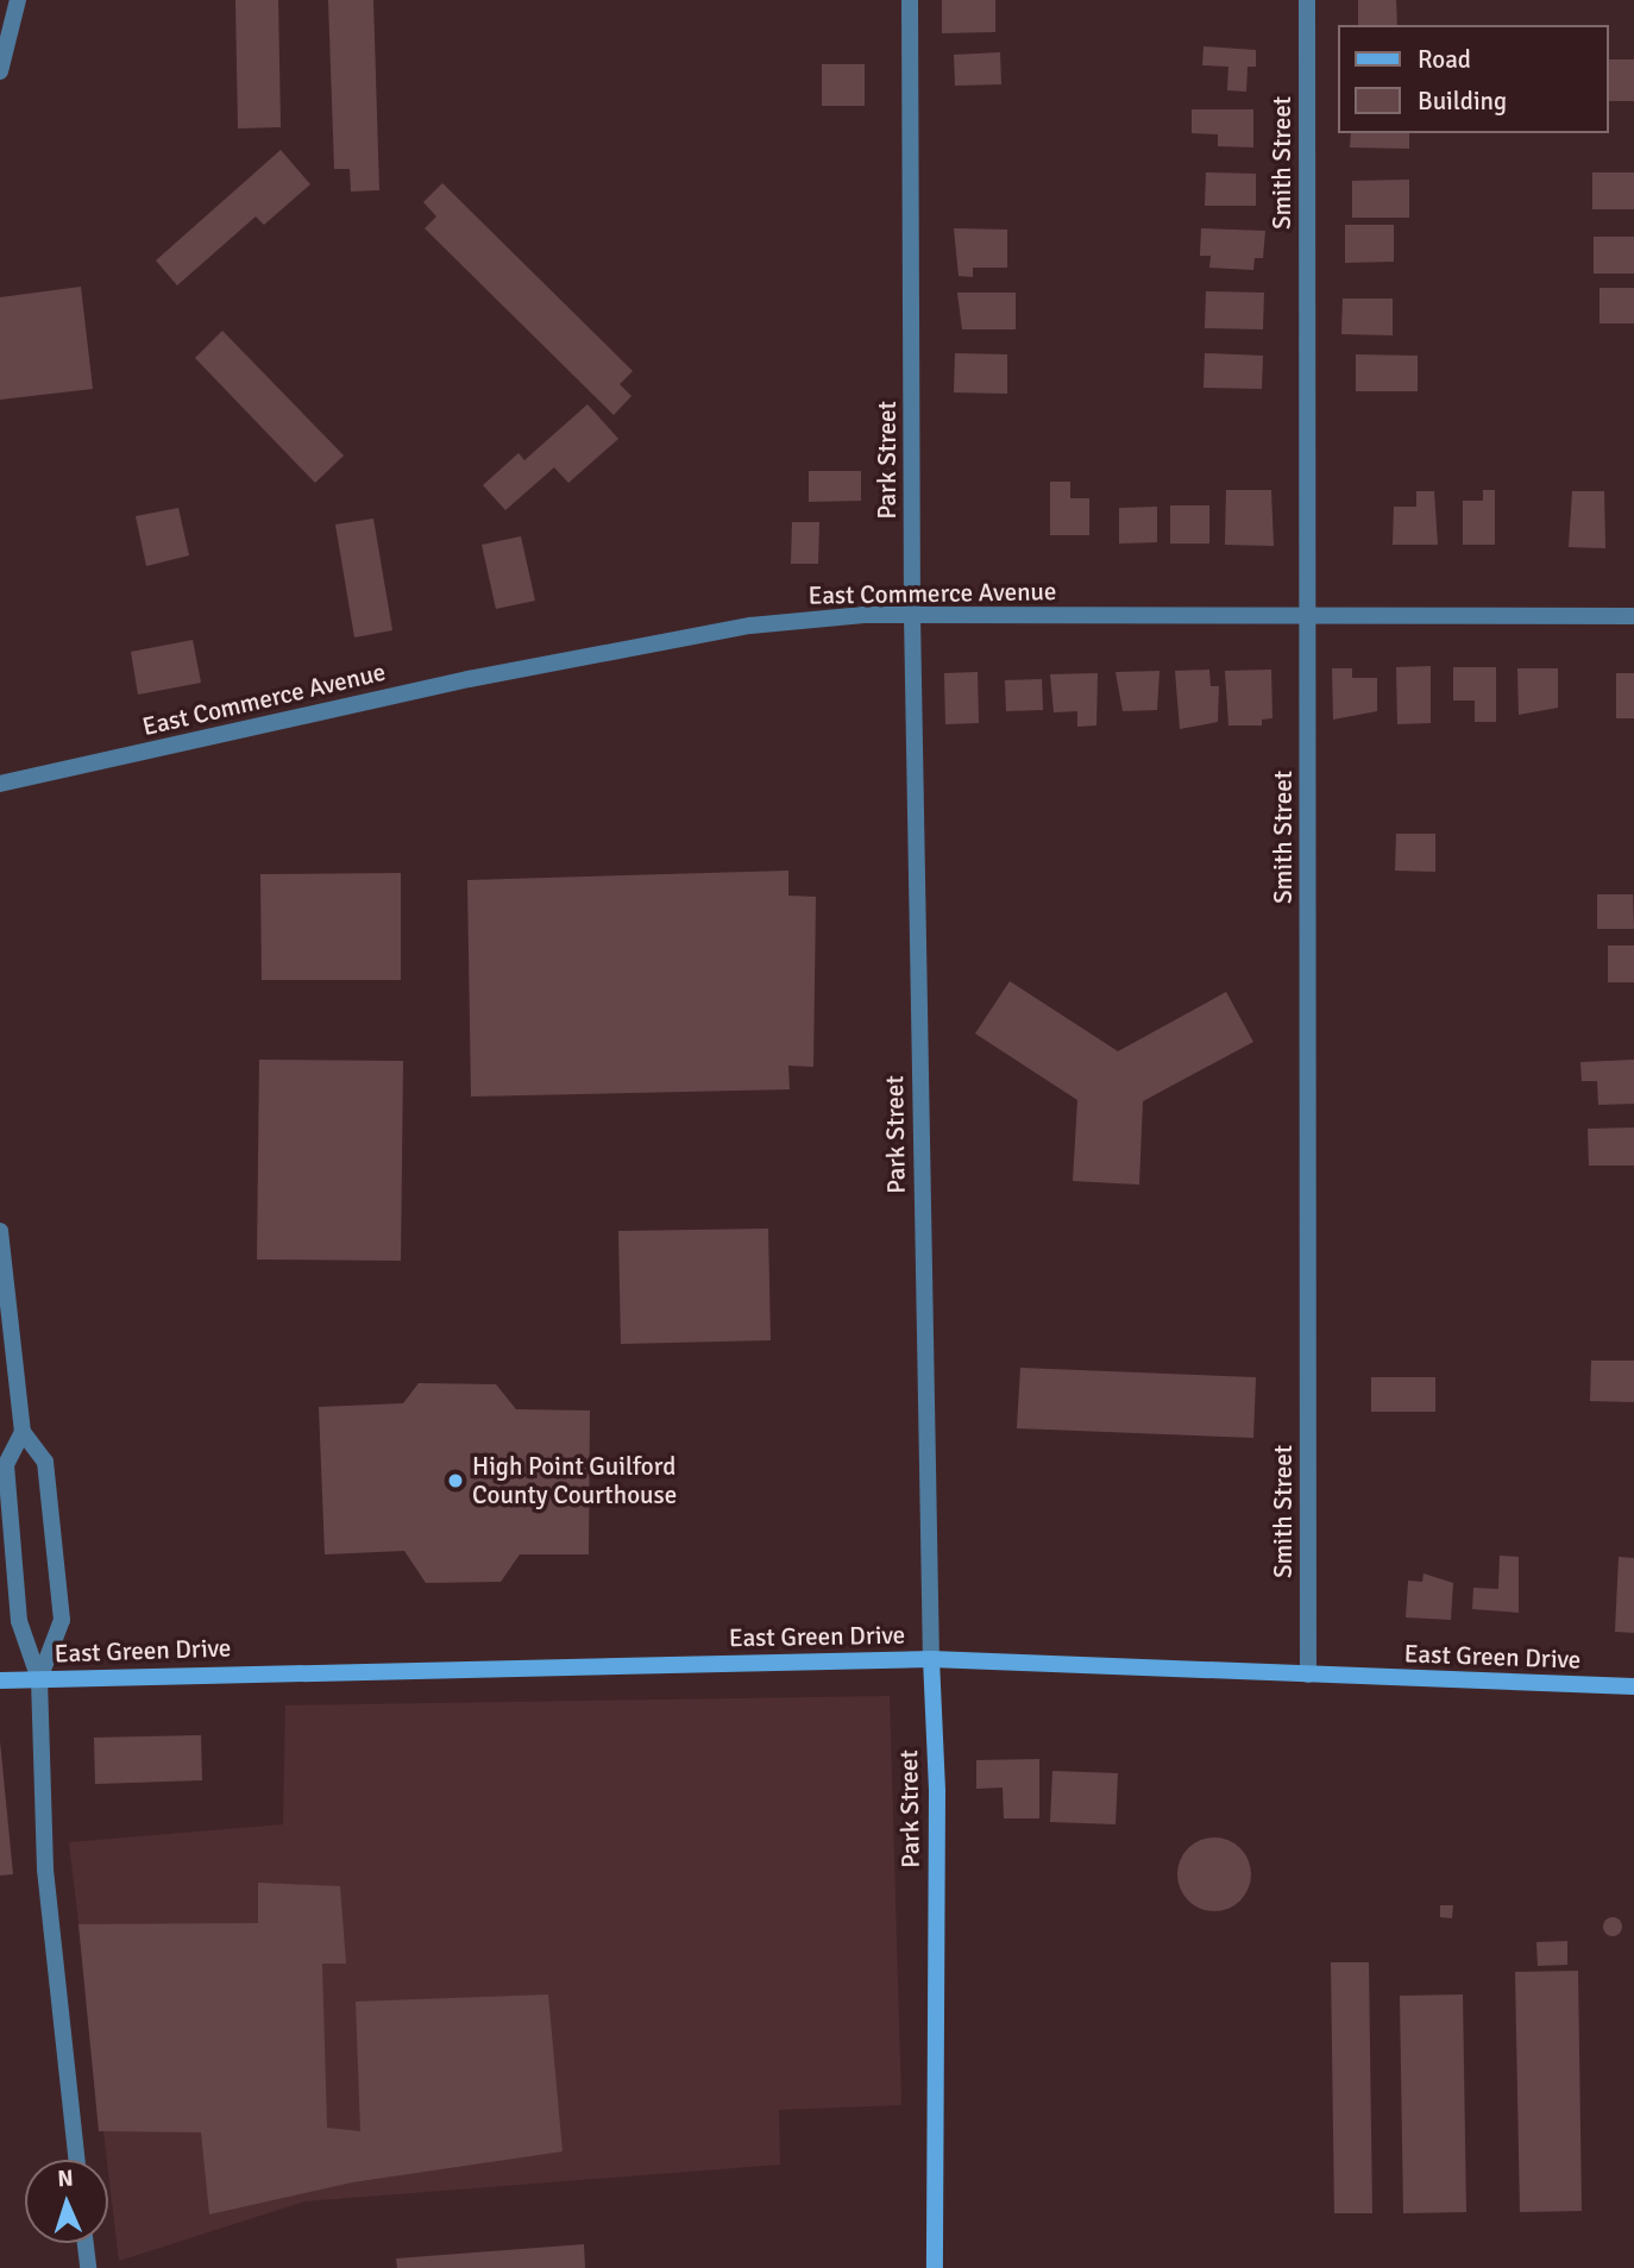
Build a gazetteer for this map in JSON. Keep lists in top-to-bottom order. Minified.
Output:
{"streets":{"main road":["Park Street","East Green Drive"],"street":["Smith Street","East Commerce Avenue"]},"crossings":[["Smith Street","East Commerce Avenue"],["Smith Street","East Green Drive"],["Park Street","East Commerce Avenue"],["Park Street","East Green Drive"]],"places":["High Point Guilford County Courthouse"],"legend":["Road","Building"],"north":"top"}
